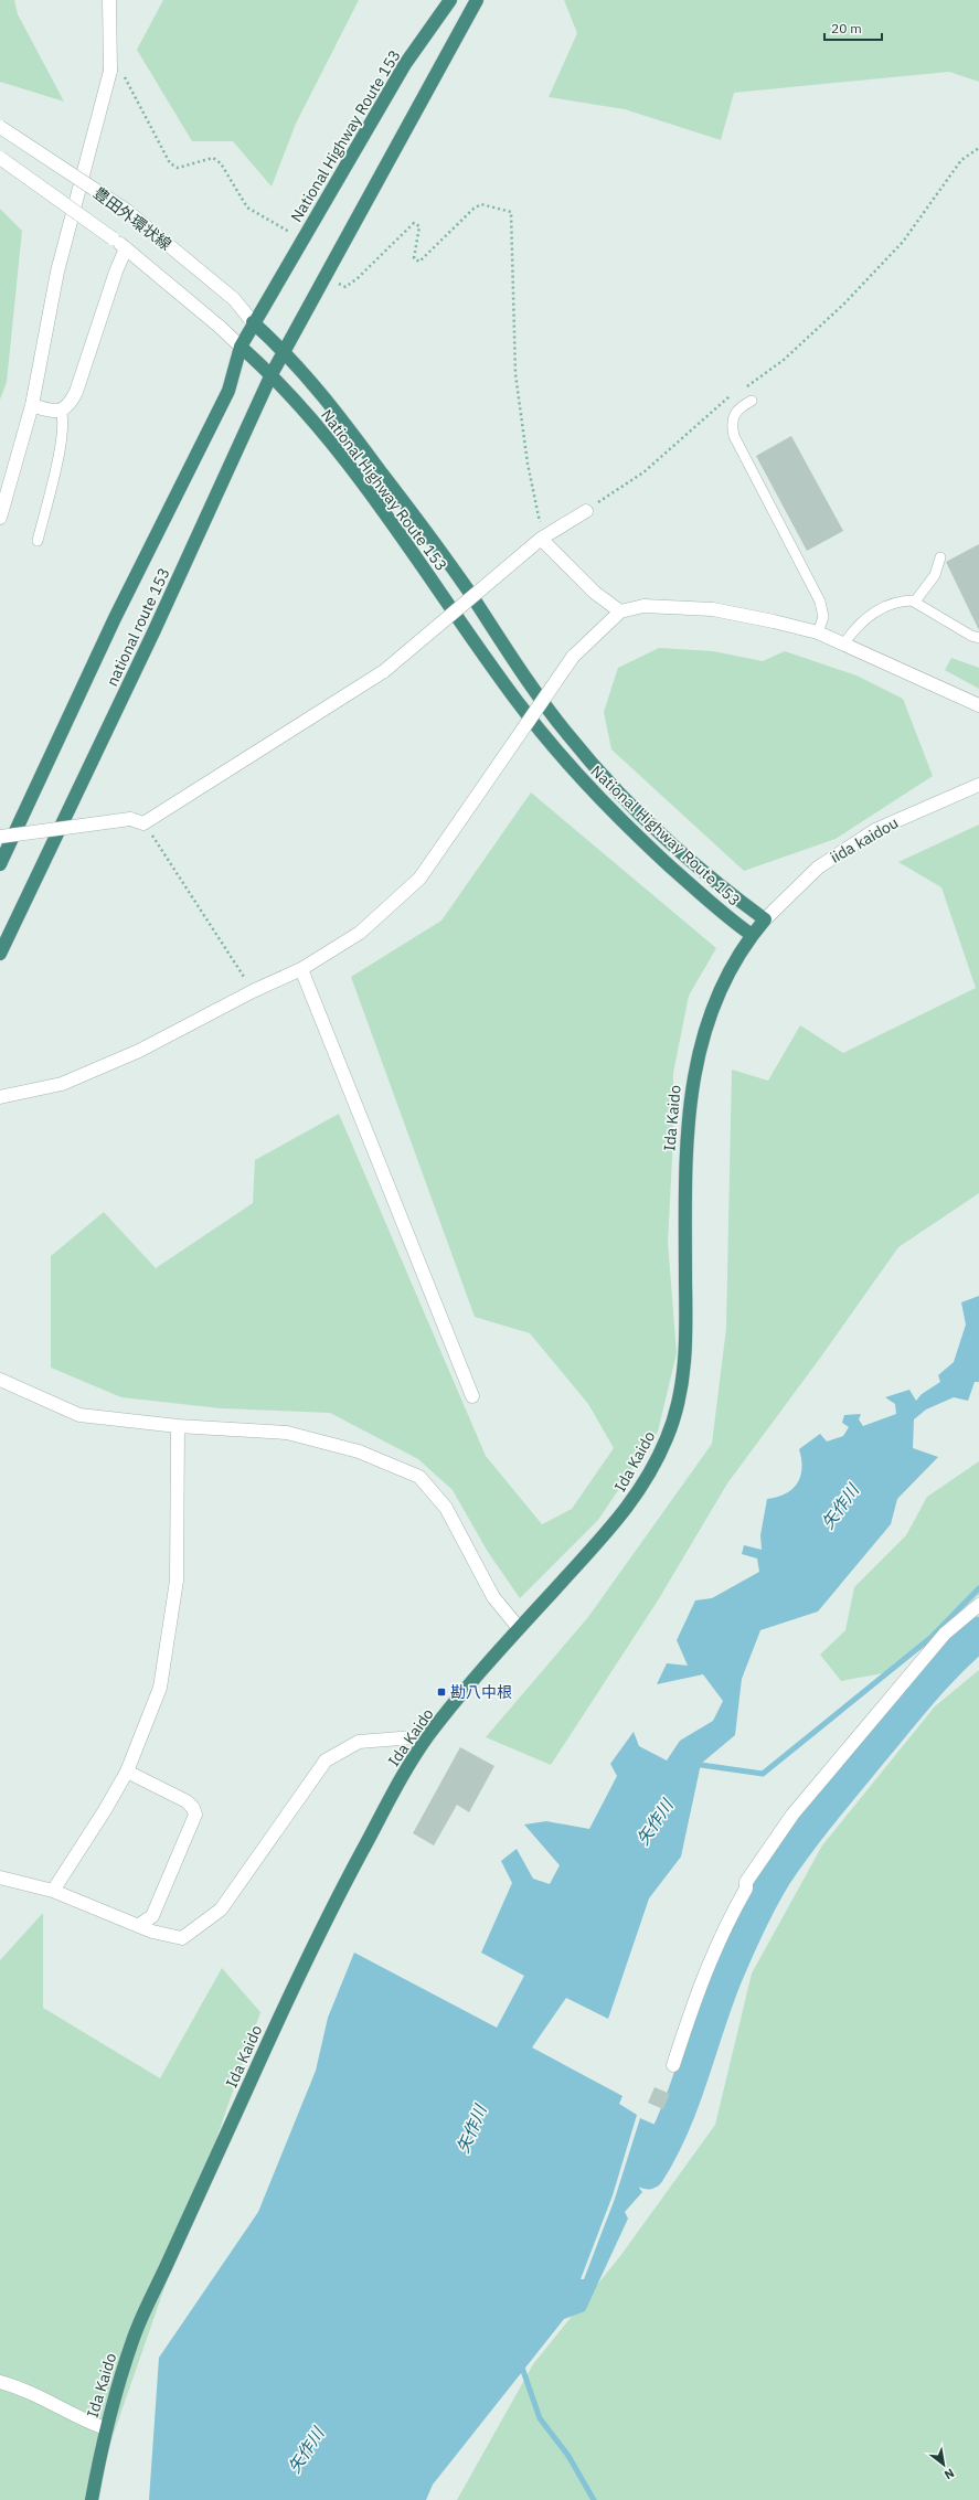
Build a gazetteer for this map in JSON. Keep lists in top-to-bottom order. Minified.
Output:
{"streets":{"highway":["National Highway Route 153","national route 153","Ida Kaido"],"street":["豊田外環状線","iida kaidou"]},"crossings":[["National Highway Route 153","豊田外環状線"],["National Highway Route 153","national route 153"],["National Highway Route 153","iida kaidou"],["National Highway Route 153","Ida Kaido"],["豊田外環状線","national route 153"],["iida kaidou","Ida Kaido"]],"water":["矢作川"],"places":{"transit":["勘八中根"]},"scale_bar":"20 m","north":"bottom right"}
